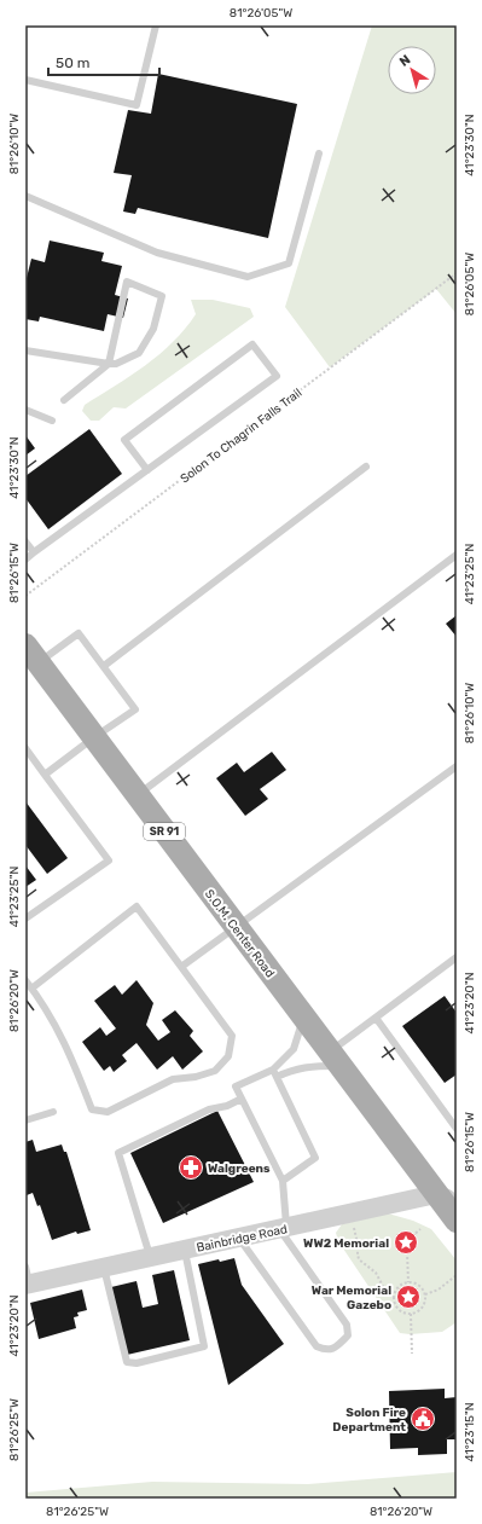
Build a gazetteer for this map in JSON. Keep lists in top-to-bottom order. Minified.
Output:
{"streets":{"main road":["SR 91","S.O.M. Center Road"],"street":["Bainbridge Road"],"path":["Solon To Chagrin Falls Trail"]},"crossings":[["S.O.M. Center Road","Bainbridge Road"]],"places":{"pharmacy":["Walgreens"],"place":["WW2 Memorial","War Memorial Gazebo"],"public building":["Solon Fire Department"]},"scale_bar":"50 m","north":"top left","coordinates":["81°26'05\"W","81°26'10\"W","41°23'30\"N","81°26'15\"W","41°23'25\"N","81°26'20\"W","41°23'20\"N","81°26'25\"W","41°23'15\"N"]}
